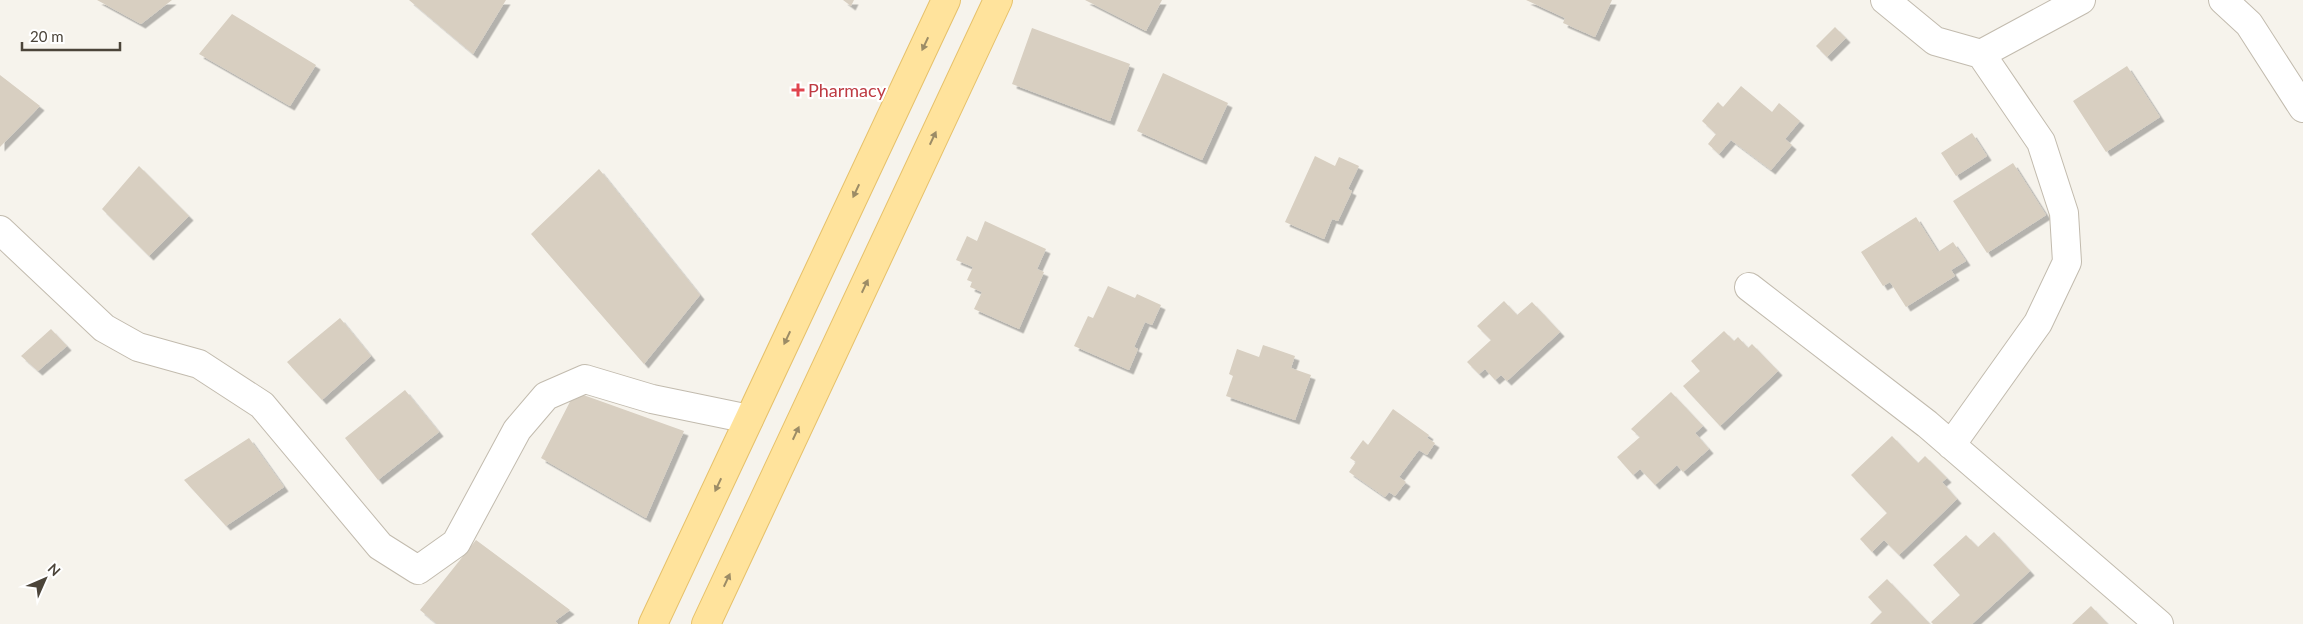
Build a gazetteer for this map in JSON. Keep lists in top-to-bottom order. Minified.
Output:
{"places":{"health":["Pharmacy"]},"scale_bar":"20 m","north":"top right"}
